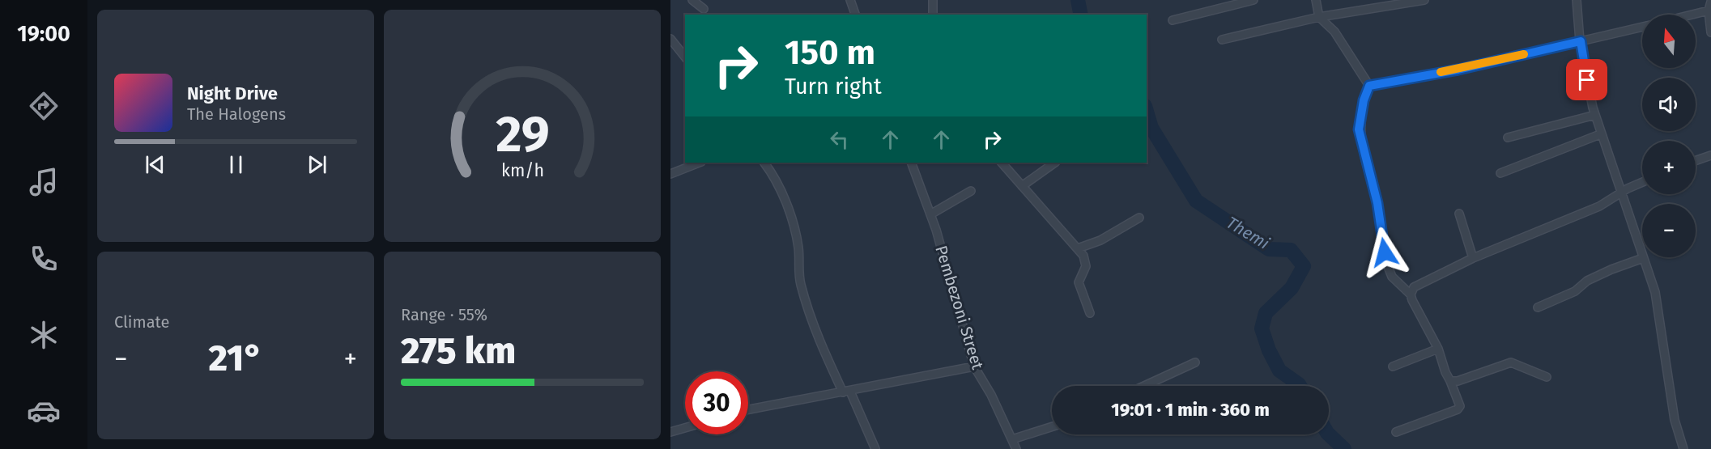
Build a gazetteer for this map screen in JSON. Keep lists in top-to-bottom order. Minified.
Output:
{"streets":{"street":["Pembezoni Street"]},"water":["Themi"],"north":"top","page":{"tabs":"19:00","map_buttons":["+","−"],"turn":["150 m","Turn right"],"song":["Night Drive","The Halogens"],"tile":["Climate",["Range · 55%","275 km"]],"heat":["−","21°","+"],"limit":"30","trip":"19:01 · 1 min · 360 m","gauge":["29","km/h"]}}
